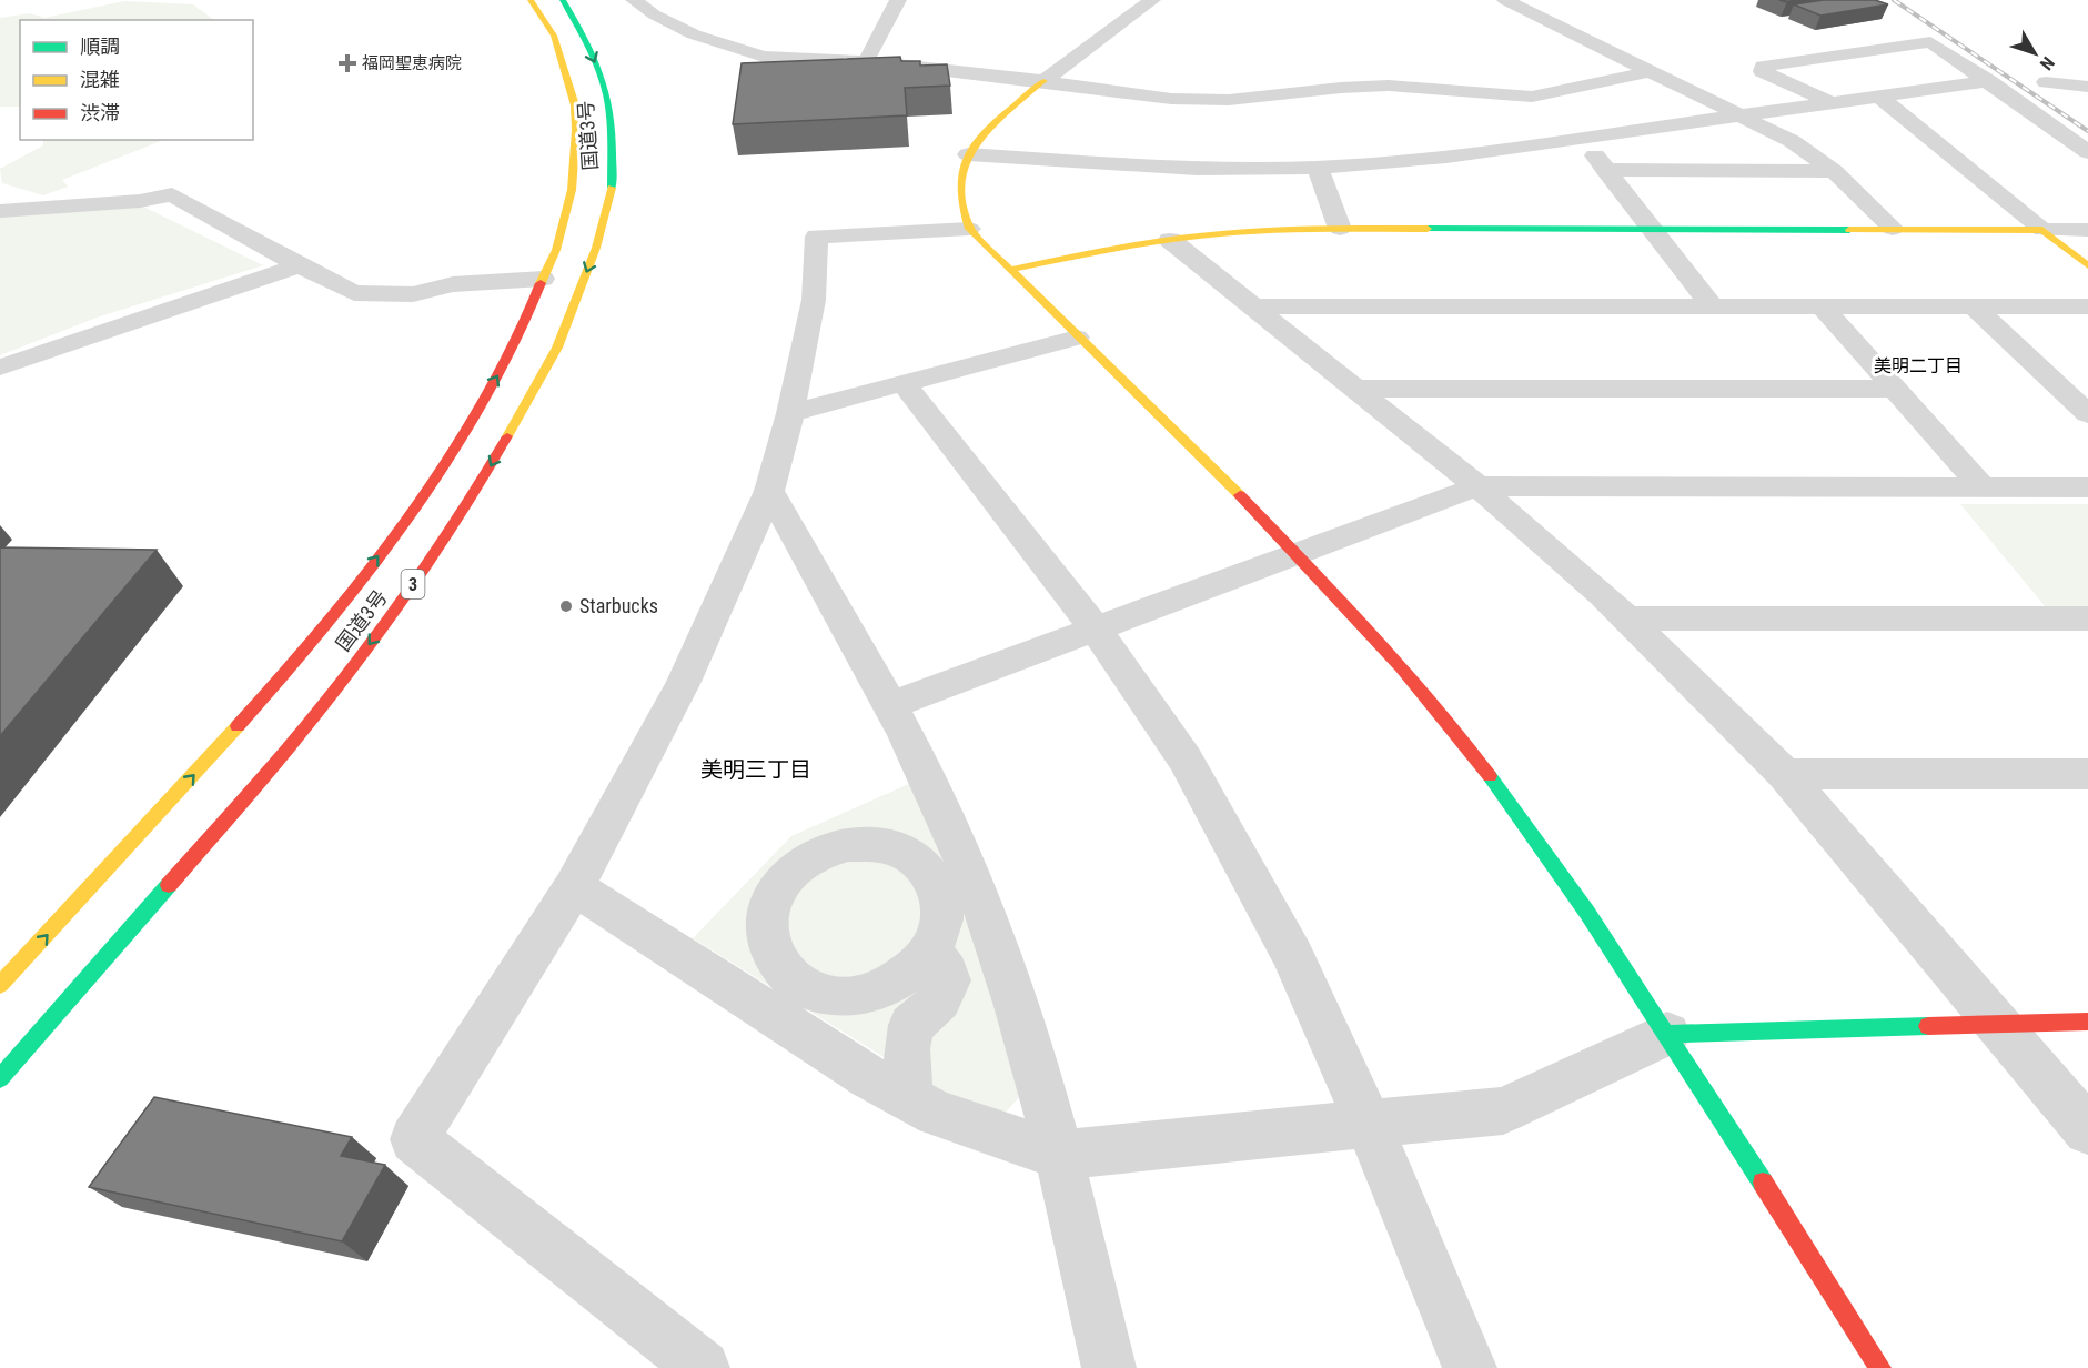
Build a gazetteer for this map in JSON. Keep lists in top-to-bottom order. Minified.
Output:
{"streets":{"main road":["国道3号","3"]},"districts":["美明二丁目","美明三丁目"],"places":{"health":["福岡聖恵病院"],"other":["Starbucks"]},"legend":["順調","混雑","渋滞"],"north":"bottom right"}
